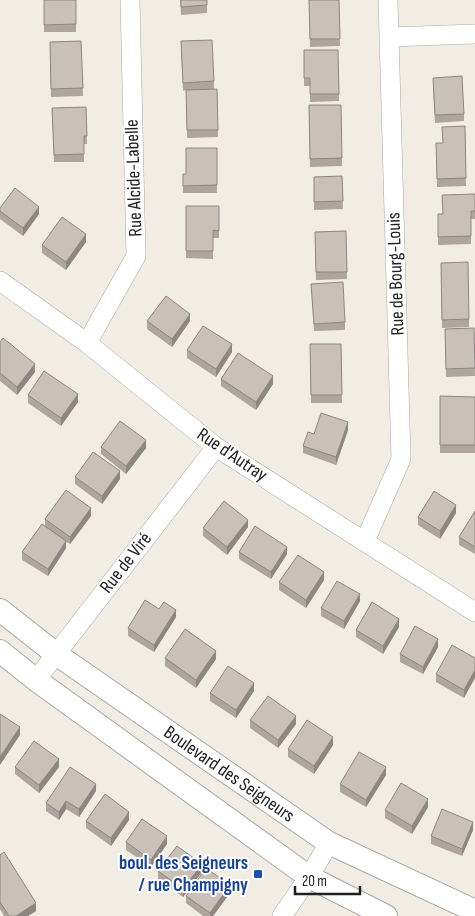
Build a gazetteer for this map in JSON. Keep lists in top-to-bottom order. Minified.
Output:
{"streets":{"street":["Rue Alcide-Labelle","Rue de Bourg-Louis","Rue d'Autray","Rue de Viré","Boulevard des Seigneurs"]},"crossings":[["Rue Alcide-Labelle","Rue d'Autray"],["Rue de Bourg-Louis","Rue d'Autray"],["Rue d'Autray","Rue de Viré"],["Rue de Viré","Boulevard des Seigneurs"]],"places":{"transit":["boul. des Seigneurs / rue Champigny"]},"scale_bar":"20 m"}
